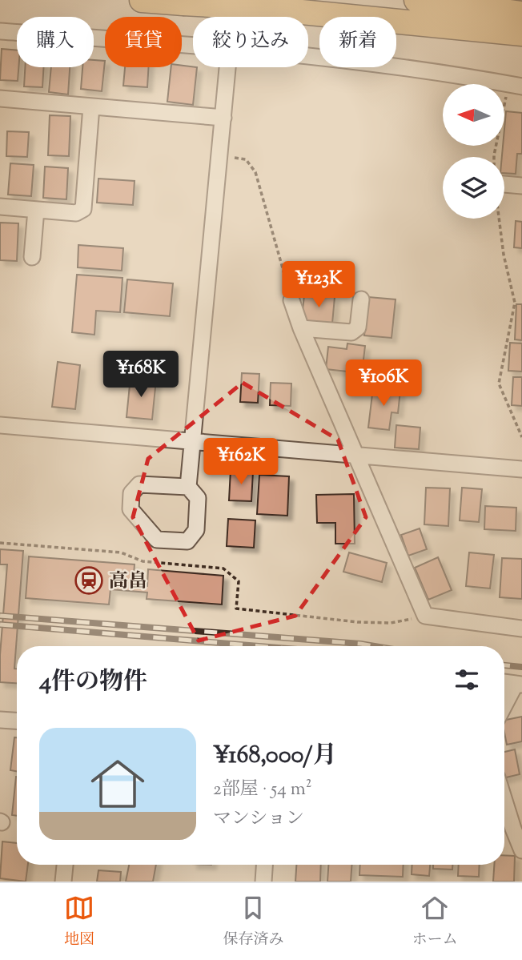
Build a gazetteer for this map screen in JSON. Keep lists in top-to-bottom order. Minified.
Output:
{"places":{"station":["高畠"]},"north":"left","page":{"chip":["購入","賃貸","絞り込み","新着"],"price":["¥123K","¥168K","¥106K","¥162K"],"heading":"4件の物件","list":[{"name":"¥168,000/月","note":"2部屋 · 54 m² · マンション"}],"tabs":["地図","保存済み","ホーム"]}}
